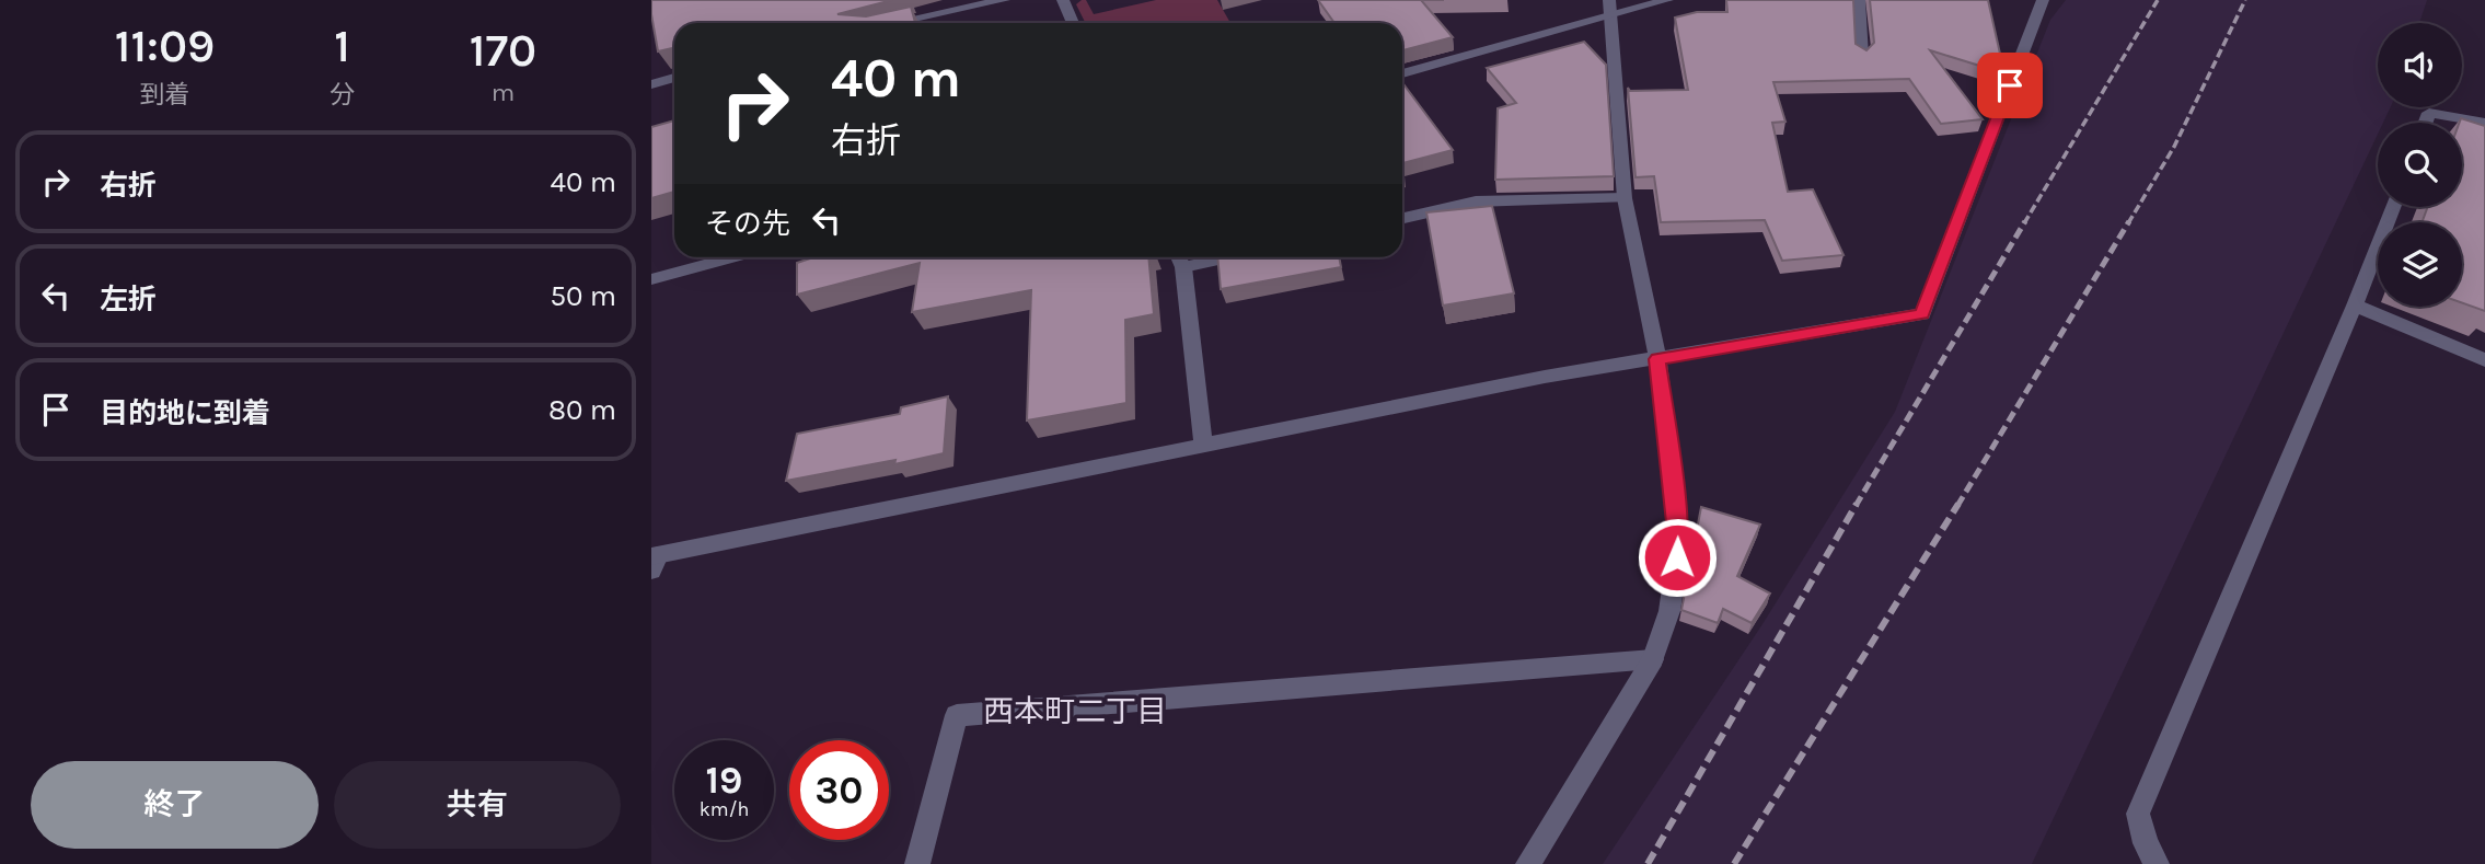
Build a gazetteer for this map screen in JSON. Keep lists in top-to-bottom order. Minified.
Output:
{"districts":["西本町二丁目"],"page":{"eta":["11:09","到着","1","分","170","m"],"turn":["40 m","右折"],"list":[{"name":"右折","value":"40 m"},{"name":"左折","value":"50 m"},{"name":"目的地に到着","value":"80 m"}],"then":"その先","speed":"19 km/h","limit":"30","buttons":["終了","共有"]}}
